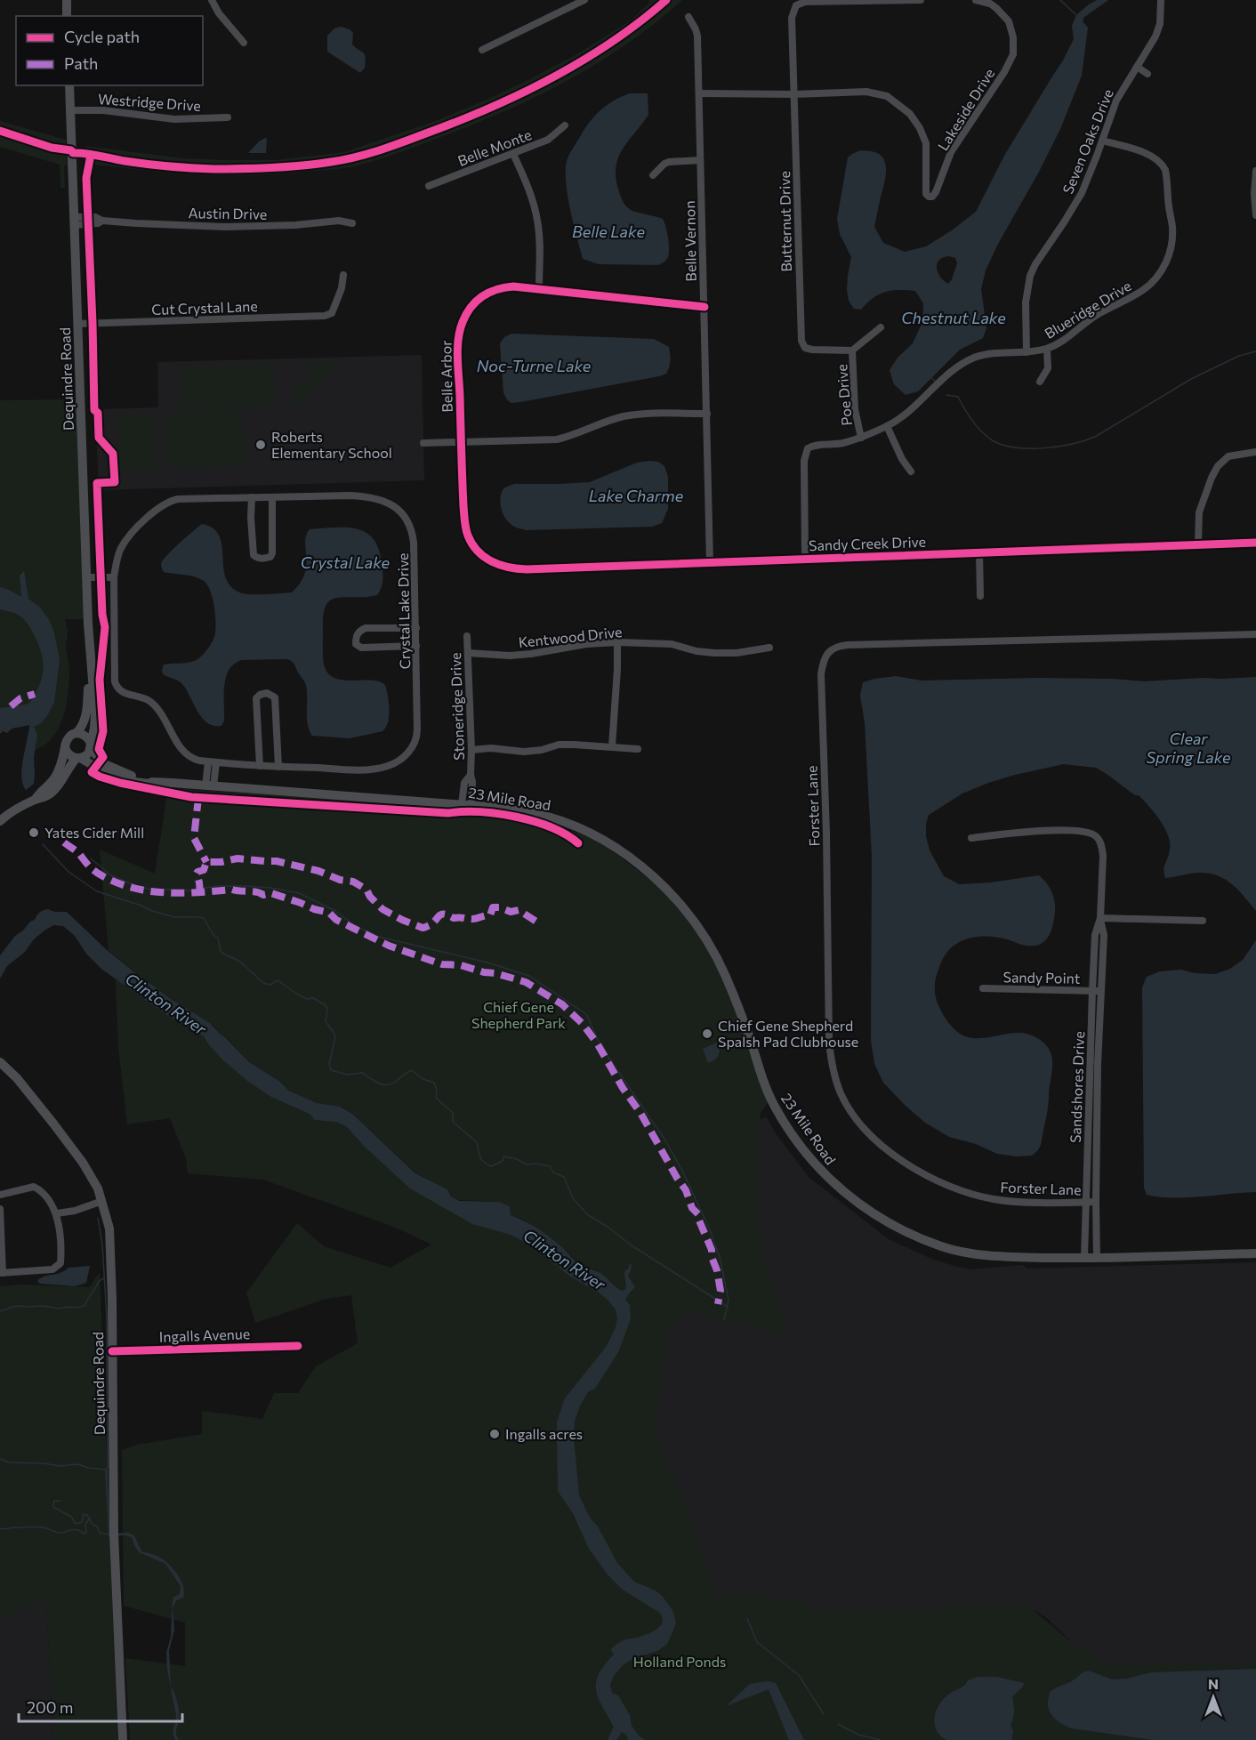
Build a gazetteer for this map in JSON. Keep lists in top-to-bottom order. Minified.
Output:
{"streets":{"main road":["Dequindre Road","23 Mile Road"],"street":["Westridge Drive","Lakeside Drive","Seven Oaks Drive","Belle Monte","Austin Drive","Butternut Drive","Belle Vernon","Cut Crystal Lane","Blueridge Drive","Belle Arbor","Poe Drive","Sandy Creek Drive","Crystal Lake Drive","Kentwood Drive","Stoneridge Drive","Forster Lane","Sandy Point","Sandshores Drive","Ingalls Avenue"]},"crossings":[["Westridge Drive","Dequindre Road"],["Lakeside Drive","Butternut Drive"],["Lakeside Drive","Belle Vernon"],["Seven Oaks Drive","Blueridge Drive"],["Austin Drive","Dequindre Road"],["Butternut Drive","Poe Drive"],["Belle Vernon","Belle Arbor"],["Belle Vernon","Sandy Creek Drive"],["Cut Crystal Lane","Dequindre Road"],["Blueridge Drive","Poe Drive"],["Blueridge Drive","Sandy Creek Drive"],["Belle Arbor","Sandy Creek Drive"],["Dequindre Road","23 Mile Road"],["Dequindre Road","Ingalls Avenue"],["Kentwood Drive","Stoneridge Drive"],["Stoneridge Drive","23 Mile Road"],["23 Mile Road","Sandshores Drive"],["Forster Lane","Sandshores Drive"],["Sandy Point","Sandshores Drive"]],"water":["Belle Lake","Chestnut Lake","Noc-Turne Lake","Lake Charme","Crystal Lake","Clear Spring Lake","Clinton River"],"parks":["Chief Gene Shepherd Park","Holland Ponds"],"places":["Roberts Elementary School","Yates Cider Mill","Chief Gene Shepherd Spalsh Pad Clubhouse","Ingalls acres"],"legend":["Cycle path","Path"],"scale_bar":"200 m","north":"top"}
